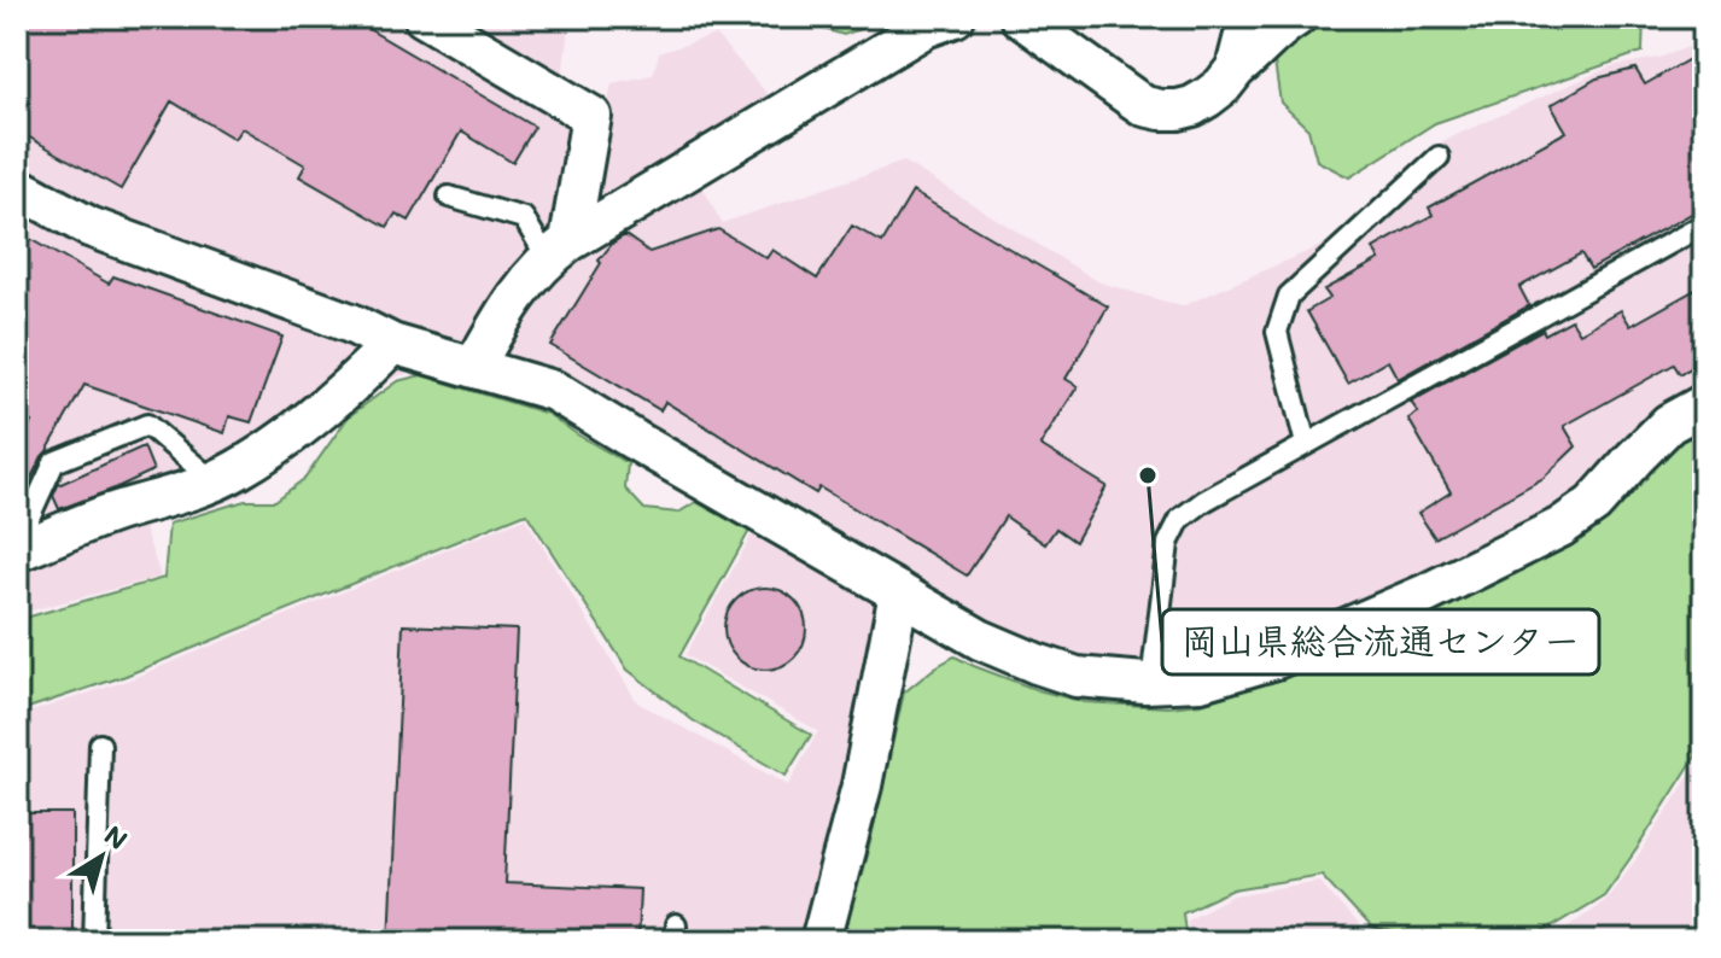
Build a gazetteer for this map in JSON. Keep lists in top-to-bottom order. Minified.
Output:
{"places":["岡山県総合流通センター"],"north":"top right"}
